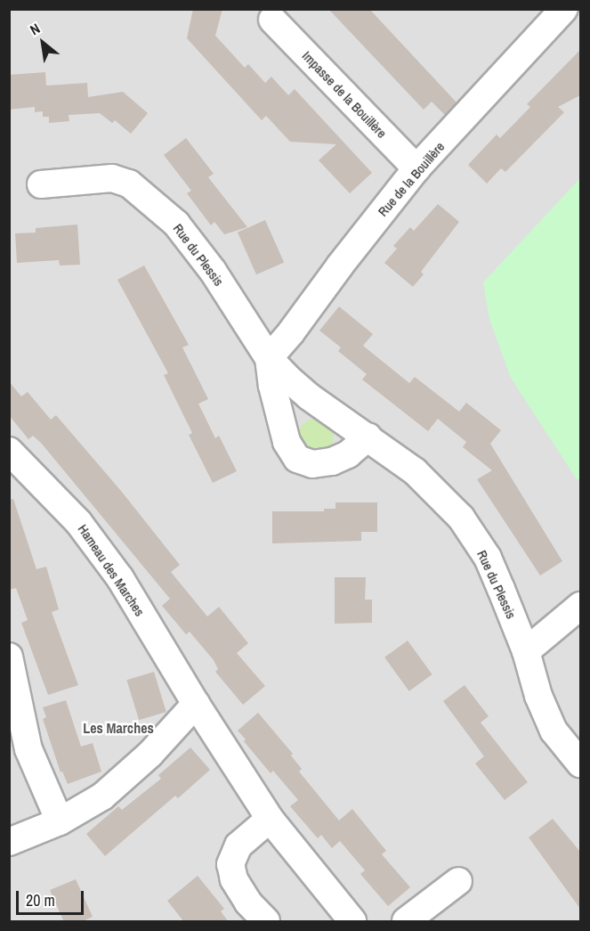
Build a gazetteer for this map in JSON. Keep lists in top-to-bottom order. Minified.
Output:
{"streets":{"street":["Impasse de la Bouillère","Rue de la Bouillère","Rue du Plessis","Hameau des Marches"]},"crossings":[["Impasse de la Bouillère","Rue de la Bouillère"],["Rue de la Bouillère","Rue du Plessis"]],"districts":["Les Marches"],"scale_bar":"20 m","north":"top left"}
